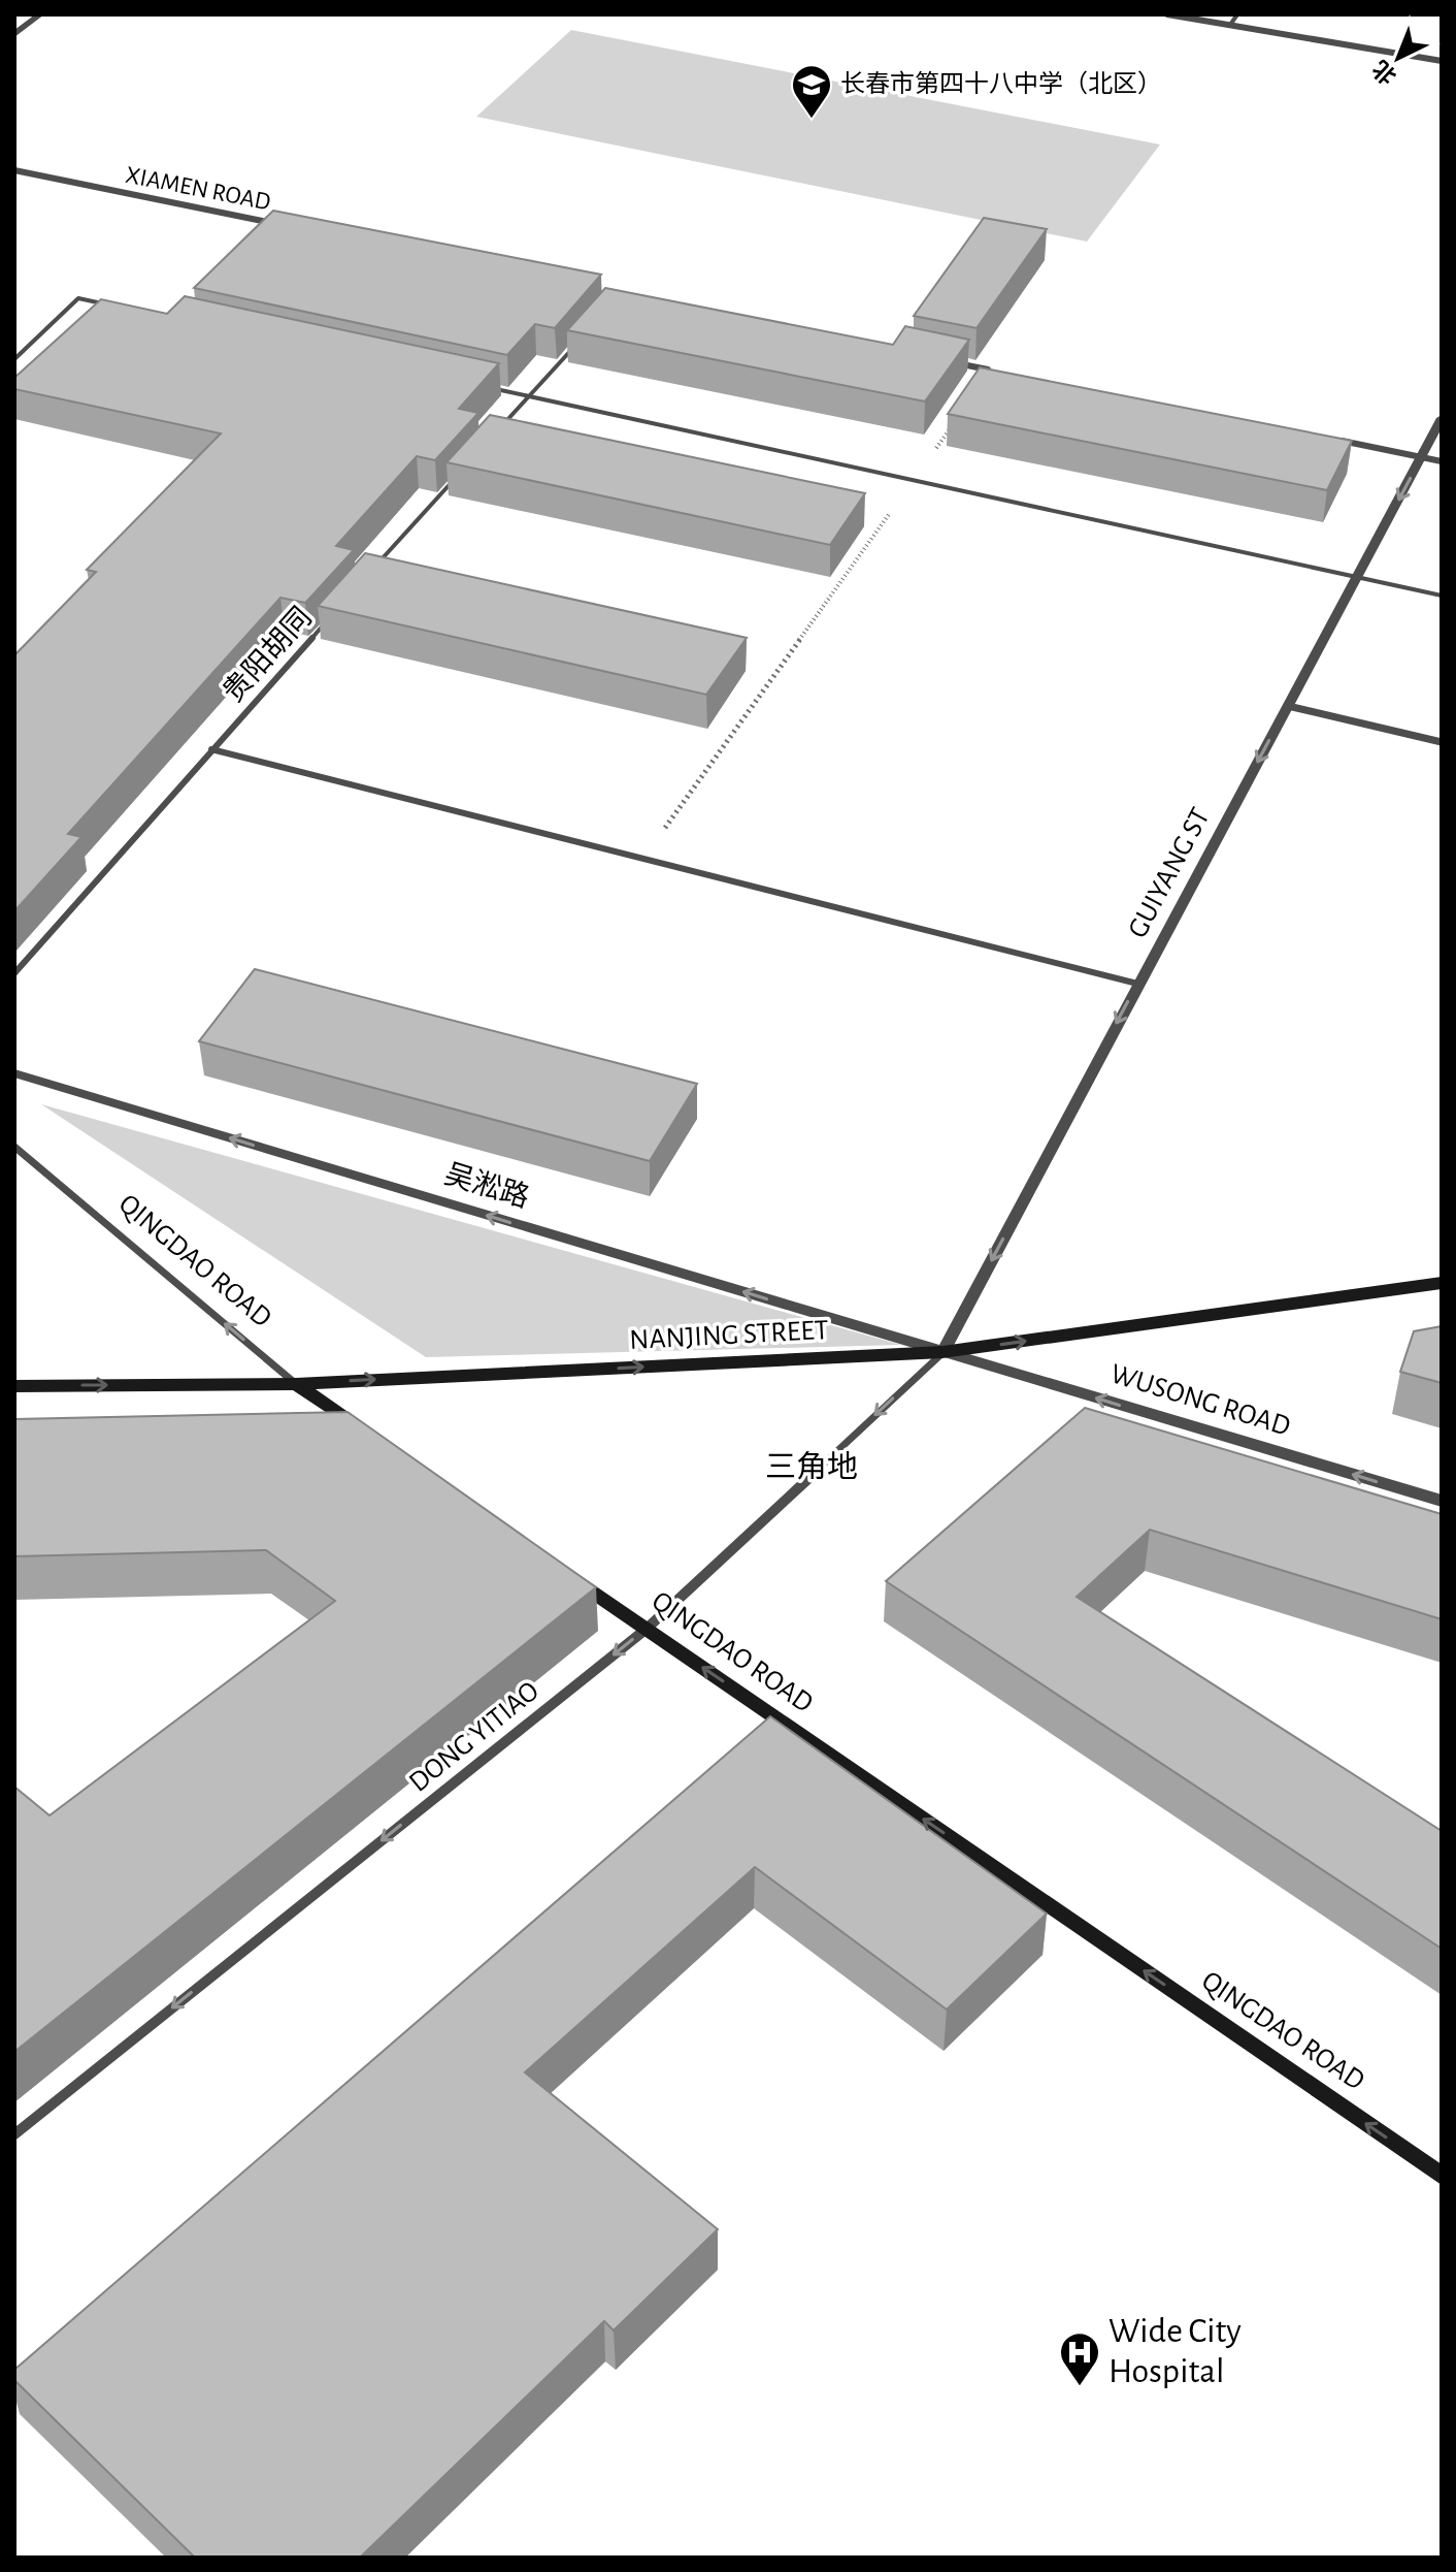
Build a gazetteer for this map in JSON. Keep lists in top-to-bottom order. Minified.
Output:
{"streets":{"main road":["QINGDAO ROAD","NANJING STREET"],"street":["XIAMEN ROAD","GUIYANG ST","吴淞路","WUSONG ROAD","DONG YITIAO"],"lane":["贵阳胡同"]},"crossings":[["GUIYANG ST","吴淞路"],["GUIYANG ST","NANJING STREET"],["GUIYANG ST","WUSONG ROAD"],["GUIYANG ST","DONG YITIAO"],["吴淞路","NANJING STREET"],["吴淞路","WUSONG ROAD"],["吴淞路","DONG YITIAO"],["QINGDAO ROAD","NANJING STREET"],["QINGDAO ROAD","DONG YITIAO"],["NANJING STREET","WUSONG ROAD"],["NANJING STREET","DONG YITIAO"],["WUSONG ROAD","DONG YITIAO"]],"one_way":["GUIYANG ST","吴淞路","QINGDAO ROAD","NANJING STREET","WUSONG ROAD","DONG YITIAO"],"districts":["三角地"],"places":{"school or university":["长春市第四十八中学（北区）"],"hospital":["Wide City Hospital"]},"north":"bottom left"}
